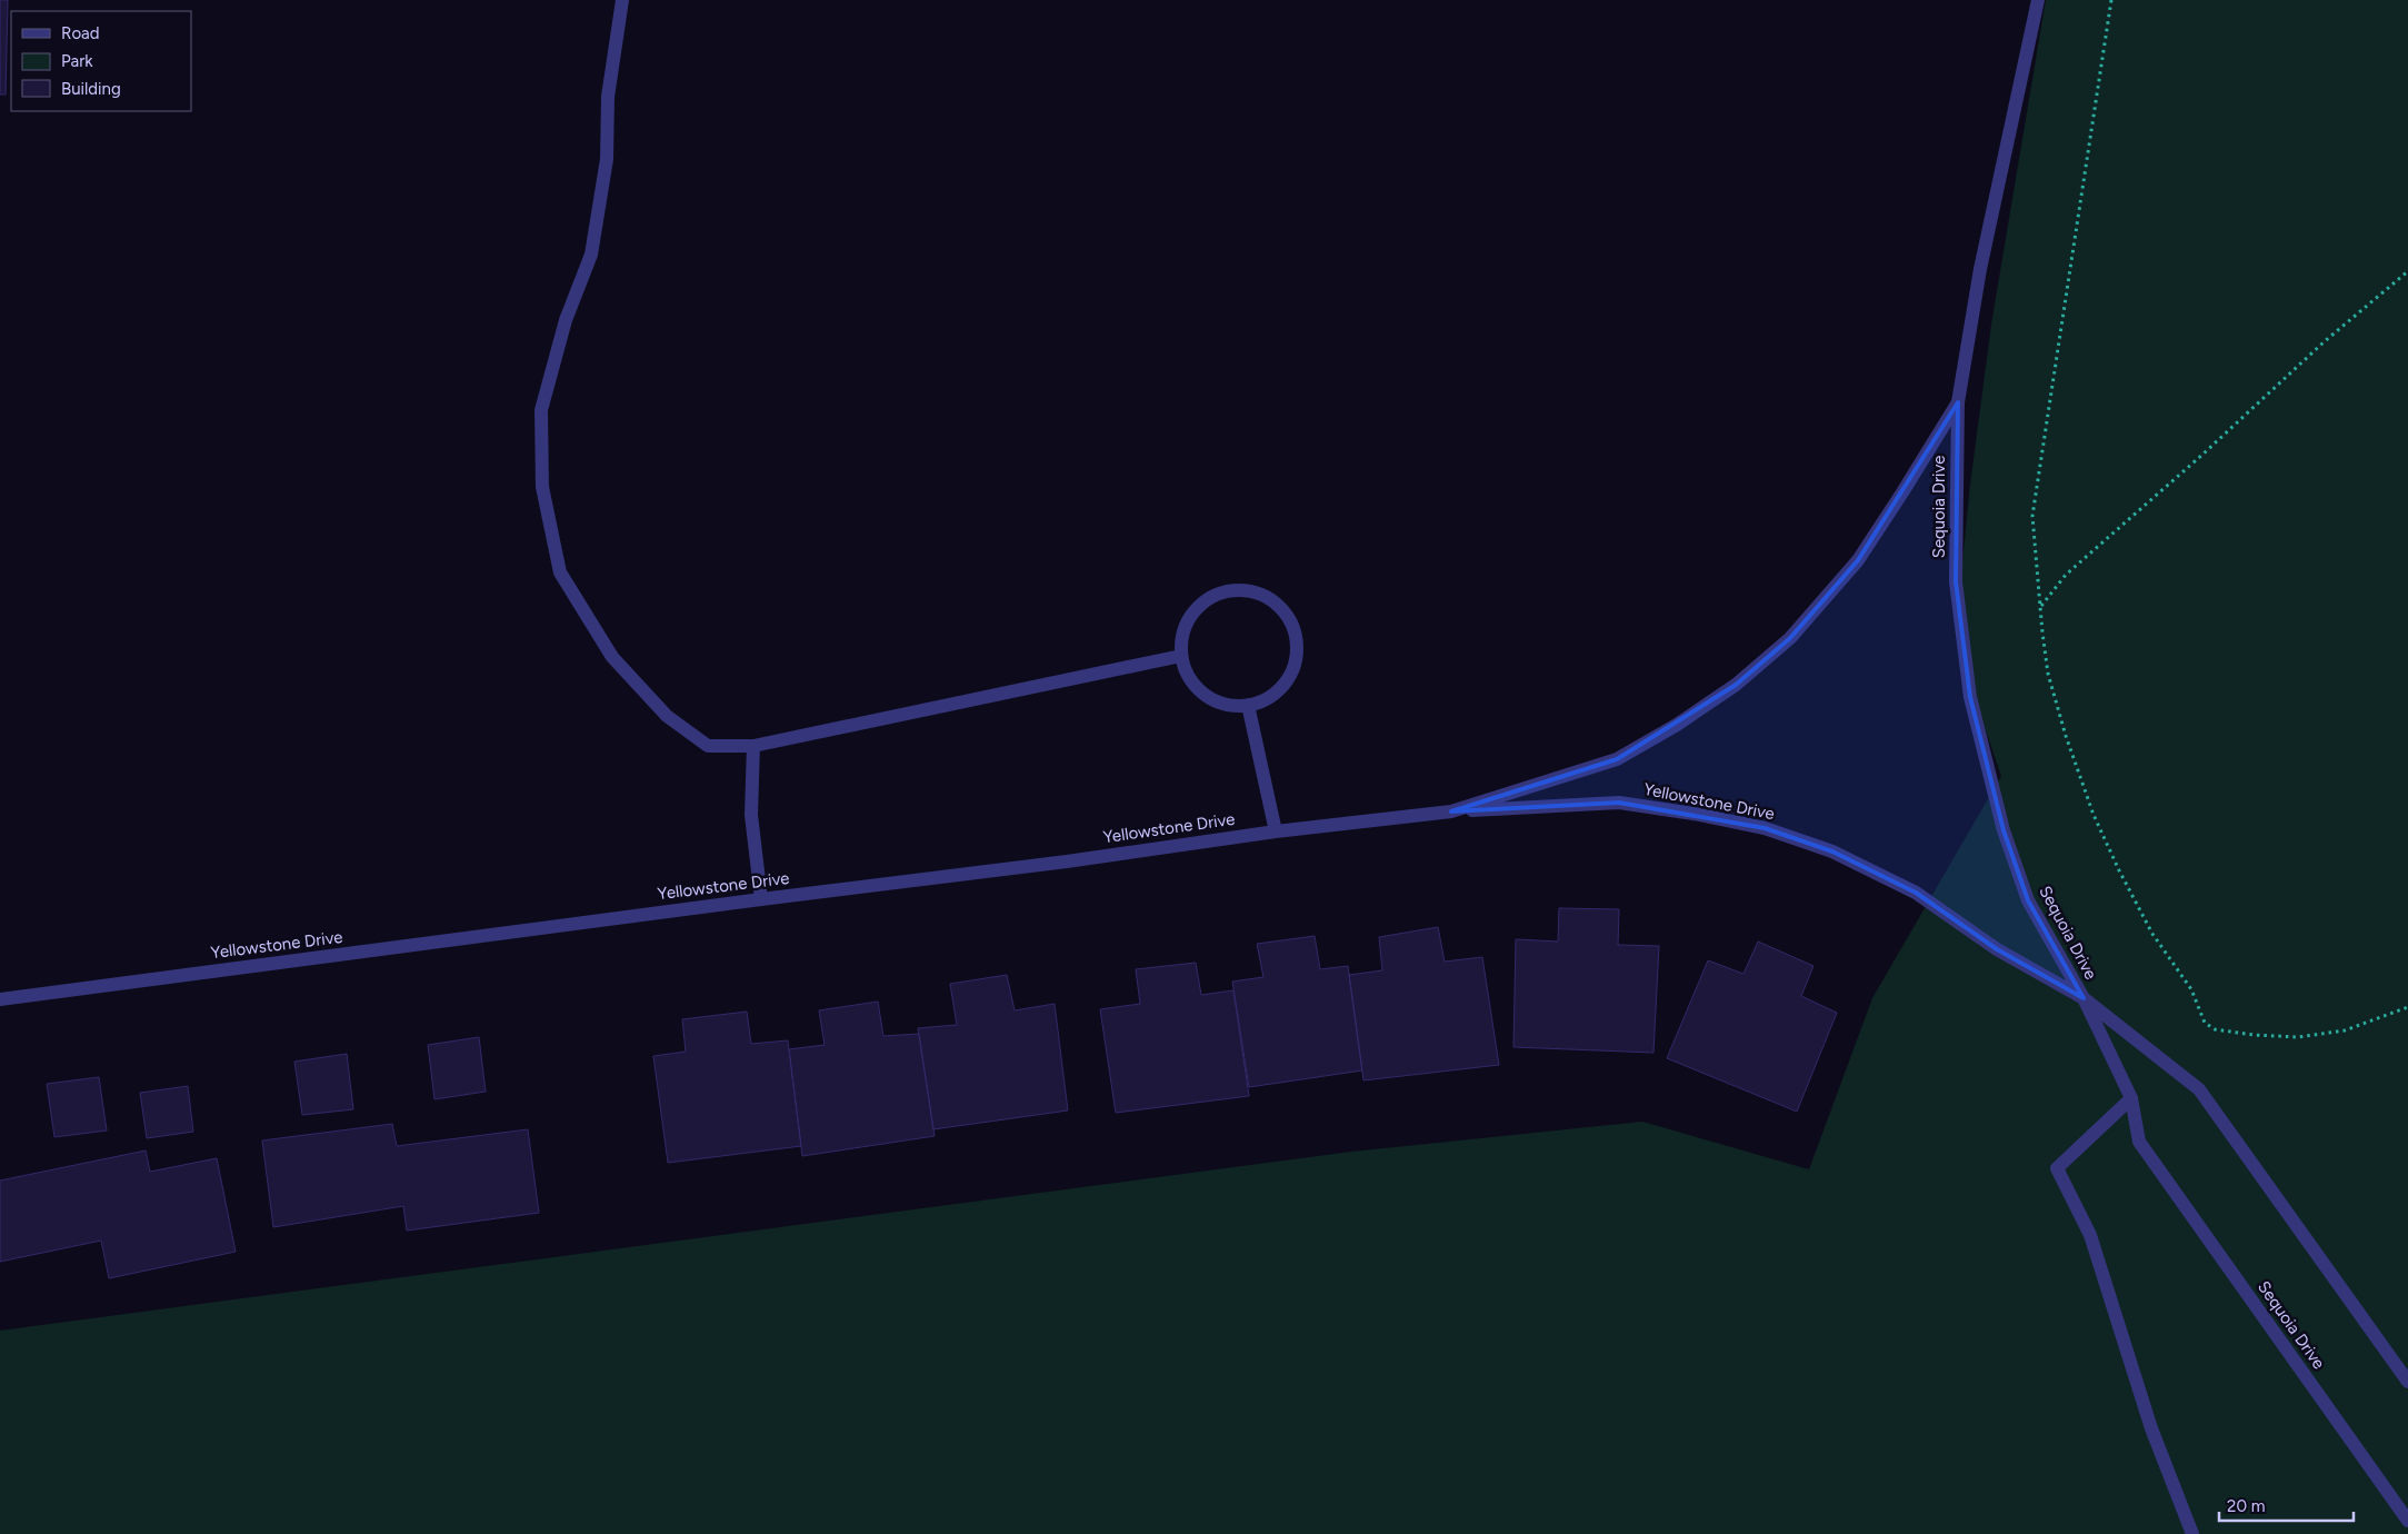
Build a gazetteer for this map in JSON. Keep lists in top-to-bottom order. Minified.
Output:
{"streets":{"street":["Sequoia Drive","Yellowstone Drive"]},"crossings":[["Sequoia Drive","Yellowstone Drive"]],"legend":["Road","Park","Building"],"scale_bar":"20 m"}
